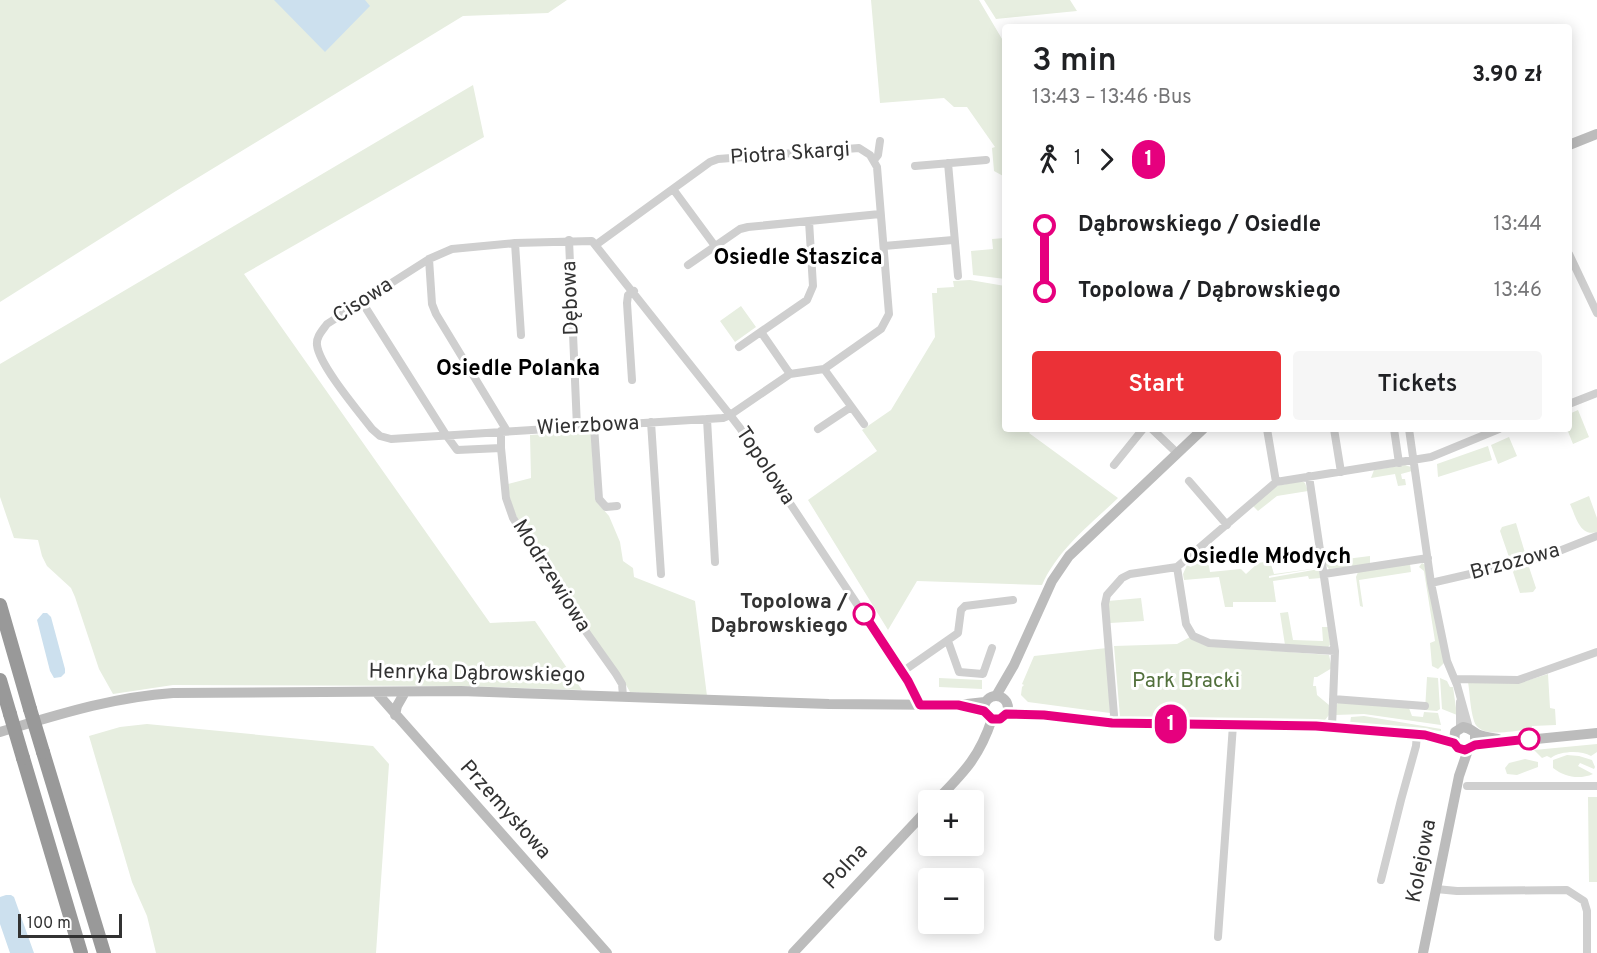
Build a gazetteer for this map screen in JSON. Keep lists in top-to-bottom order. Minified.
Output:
{"streets":{"street":["Piotra Skargi","Dębowa","Cisowa","Wierzbowa","Topolowa","Brzozowa","Modrzewiowa","Henryka Dąbrowskiego","Przemysłowa","Kolejowa","Polna"]},"crossings":[["Piotra Skargi","Cisowa"],["Piotra Skargi","Wierzbowa"],["Piotra Skargi","Topolowa"],["Dębowa","Cisowa"],["Dębowa","Wierzbowa"],["Cisowa","Wierzbowa"],["Cisowa","Topolowa"],["Wierzbowa","Topolowa"],["Wierzbowa","Modrzewiowa"],["Topolowa","Henryka Dąbrowskiego"],["Modrzewiowa","Henryka Dąbrowskiego"],["Henryka Dąbrowskiego","Przemysłowa"]],"districts":["Osiedle Staszica","Osiedle Polanka","Osiedle Młodych"],"parks":["Park Bracki"],"places":["Topolowa / Dąbrowskiego"],"lines":["bus line 1"],"scale_bar":"100 m","page":{"on_map":"1","heading":["3 min","13:43 – 13:46 · Bus","3.90 zł"],"legs":["1","1"],"list":[{"name":"Dąbrowskiego / Osiedle","value":"13:44"},{"name":"Topolowa / Dąbrowskiego","value":"13:46"}],"buttons":["Start","Tickets"],"map_buttons":["+","−"],"scale":"100 m"}}
